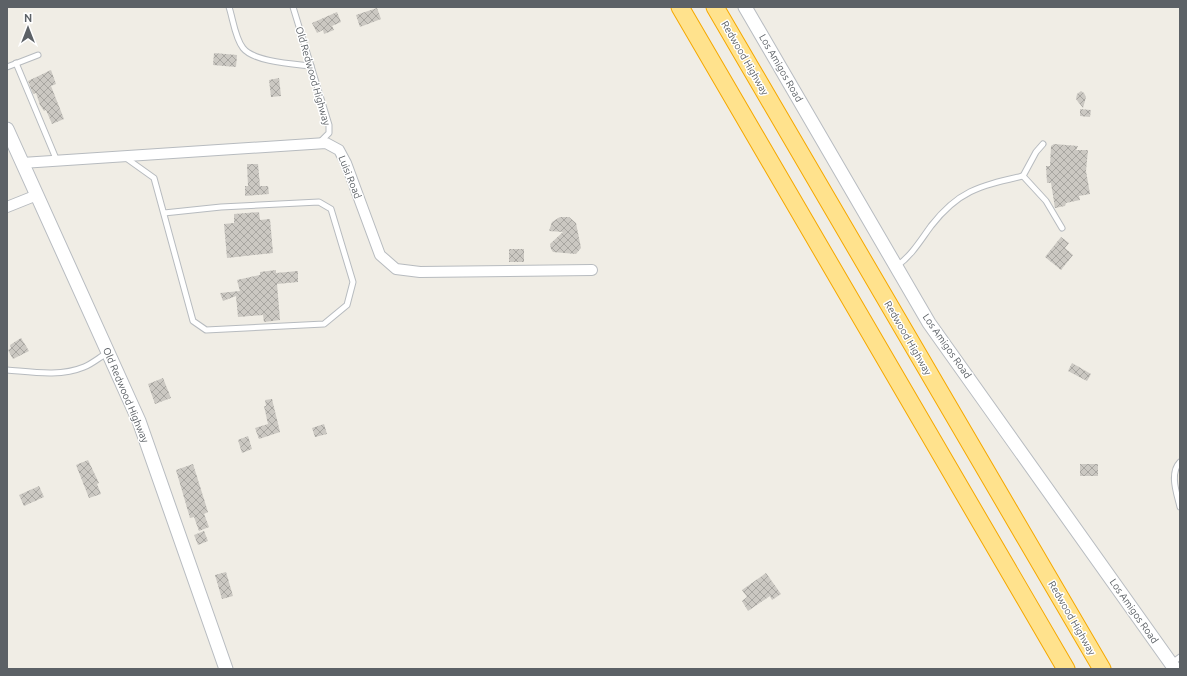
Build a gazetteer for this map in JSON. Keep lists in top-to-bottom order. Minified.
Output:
{"streets":{"highway":["Redwood Highway"],"street":["Los Amigos Road","Old Redwood Highway","Luisi Road"]},"crossings":[["Old Redwood Highway","Luisi Road"]],"north":"top"}
